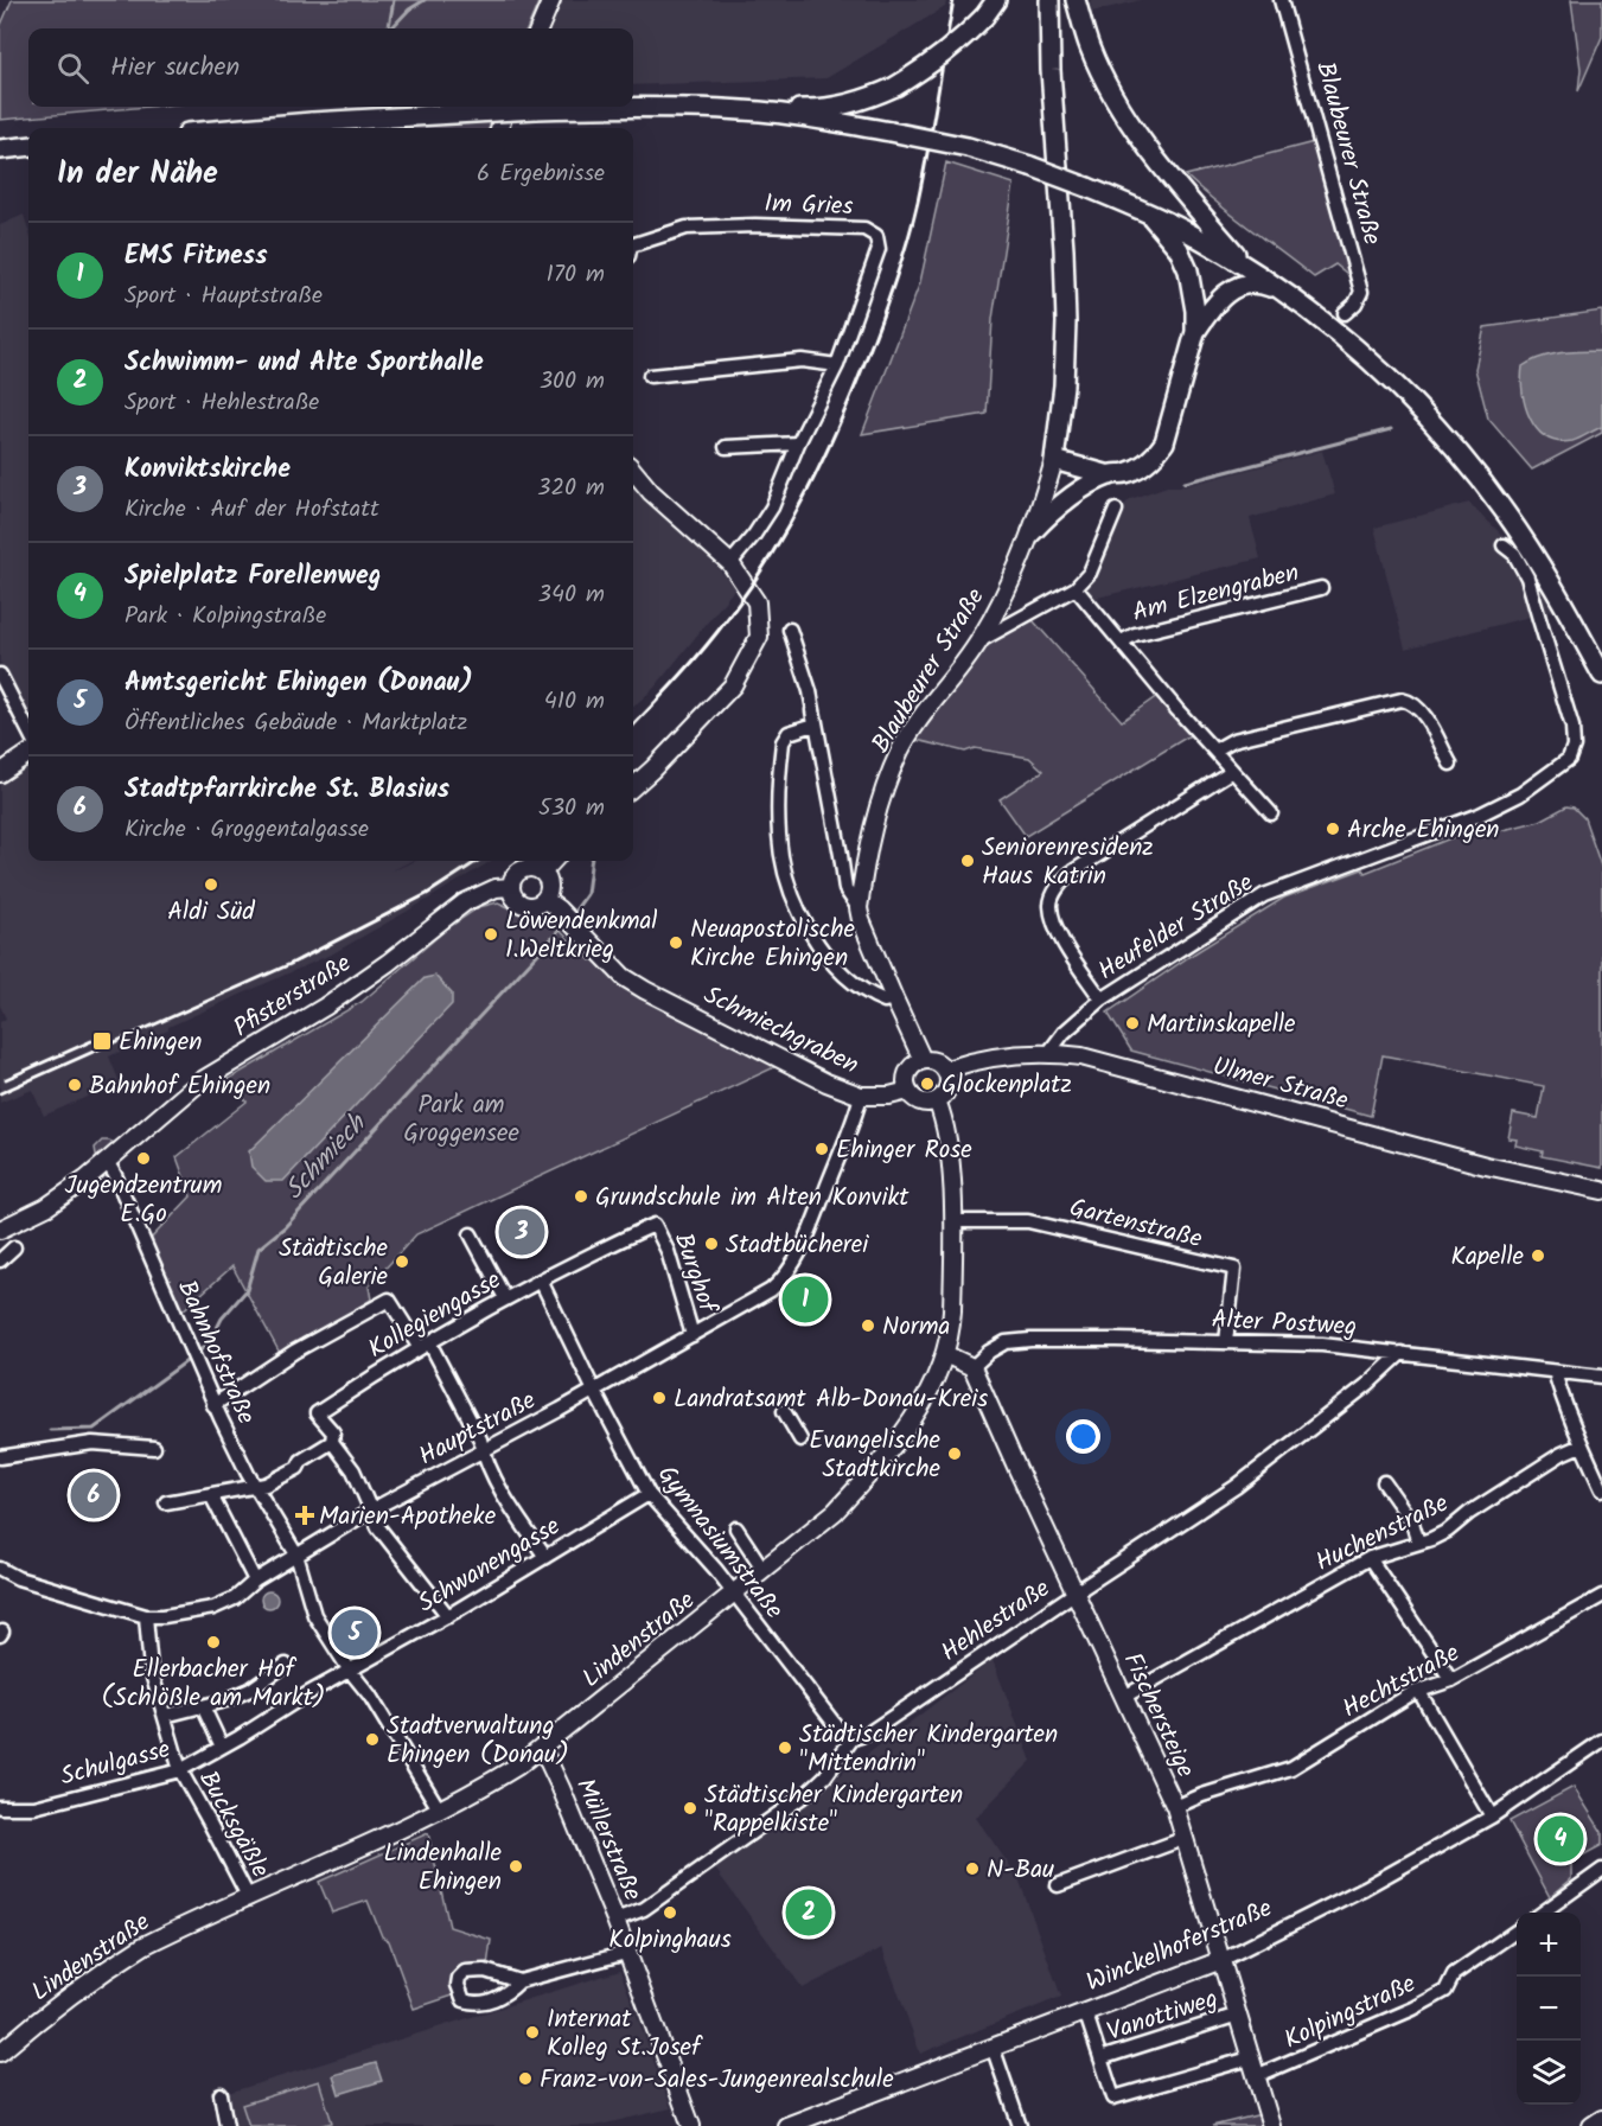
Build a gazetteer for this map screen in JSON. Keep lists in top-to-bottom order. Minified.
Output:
{"streets":{"main road":["Blaubeurer Straße"],"street":["Im Gries","Am Elzengraben","Heufelder Straße","Pfisterstraße","Schmiechgraben","Ulmer Straße","Gartenstraße","Burghof","Kollegiengasse","Alter Postweg","Bahnhofstraße","Hauptstraße","Huchenstraße","Gymnasiumstraße","Schwanengasse","Hehlestraße","Lindenstraße","Hechtstraße","Fischersteige","Schulgasse","Bucksgäßle","Müllerstraße","Winckelhoferstraße","Kolpingstraße","Vanottiweg"]},"crossings":[["Blaubeurer Straße","Schmiechgraben"],["Blaubeurer Straße","Ulmer Straße"],["Blaubeurer Straße","Lindenstraße"],["Am Elzengraben","Heufelder Straße"],["Heufelder Straße","Ulmer Straße"],["Pfisterstraße","Schmiechgraben"],["Pfisterstraße","Bahnhofstraße"],["Schmiechgraben","Ulmer Straße"],["Schmiechgraben","Hauptstraße"],["Schmiechgraben","Lindenstraße"],["Ulmer Straße","Lindenstraße"],["Gartenstraße","Alter Postweg"],["Gartenstraße","Lindenstraße"],["Burghof","Kollegiengasse"],["Burghof","Hauptstraße"],["Kollegiengasse","Gymnasiumstraße"],["Alter Postweg","Hehlestraße"],["Alter Postweg","Fischersteige"],["Bahnhofstraße","Hauptstraße"],["Bahnhofstraße","Schwanengasse"],["Bahnhofstraße","Lindenstraße"],["Hauptstraße","Gymnasiumstraße"],["Hauptstraße","Bucksgäßle"],["Huchenstraße","Fischersteige"],["Gymnasiumstraße","Schwanengasse"],["Gymnasiumstraße","Hehlestraße"],["Gymnasiumstraße","Lindenstraße"],["Schwanengasse","Schulgasse"],["Hehlestraße","Fischersteige"],["Hehlestraße","Müllerstraße"],["Lindenstraße","Bucksgäßle"],["Lindenstraße","Müllerstraße"],["Hechtstraße","Fischersteige"],["Fischersteige","Winckelhoferstraße"],["Fischersteige","Kolpingstraße"],["Fischersteige","Vanottiweg"],["Schulgasse","Bucksgäßle"]],"water":["Schmiech"],"parks":["Park am Groggensee"],"places":{"other":["Arche Ehingen","Seniorenresidenz Haus Katrin","Aldi Süd","Löwendenkmal 1.Weltkrieg","Neuapostolische Kirche Ehingen","Martinskapelle","Glockenplatz","Bahnhof Ehingen","Ehinger Rose","Jugendzentrum E.Go","Grundschule im Alten Konvikt","Stadtbücherei","Kapelle","Städtische Galerie","Norma","Landratsamt Alb-Donau-Kreis","Evangelische Stadtkirche","Ellerbacher Hof (Schlößle am Markt)","Stadtverwaltung Ehingen (Donau)","Städtischer Kindergarten \"Mittendrin\"","Städtischer Kindergarten \"Rappelkiste\"","Lindenhalle Ehingen","N-Bau","Kolpinghaus","Internat Kolleg St.Josef","Franz-von-Sales-Jungenrealschule"],"transit":["Ehingen"],"health":["Marien-Apotheke"]},"page":{"search":"Hier suchen","heading":["In der Nähe","6 Ergebnisse"],"list":[{"mark":"1","name":"EMS Fitness","note":"Sport · Hauptstraße","value":"170 m"},{"mark":"2","name":"Schwimm- und Alte Sporthalle","note":"Sport · Hehlestraße","value":"300 m"},{"mark":"3","name":"Konviktskirche","note":"Kirche · Auf der Hofstatt","value":"320 m"},{"mark":"4","name":"Spielplatz Forellenweg","note":"Park · Kolpingstraße","value":"340 m"},{"mark":"5","name":"Amtsgericht Ehingen (Donau)","note":"Öffentliches Gebäude · Marktplatz","value":"410 m"},{"mark":"6","name":"Stadtpfarrkirche St. Blasius","note":"Kirche · Groggentalgasse","value":"530 m"}],"pins":["3","1","6","5","4","2"],"map_buttons":["+","−"]}}
